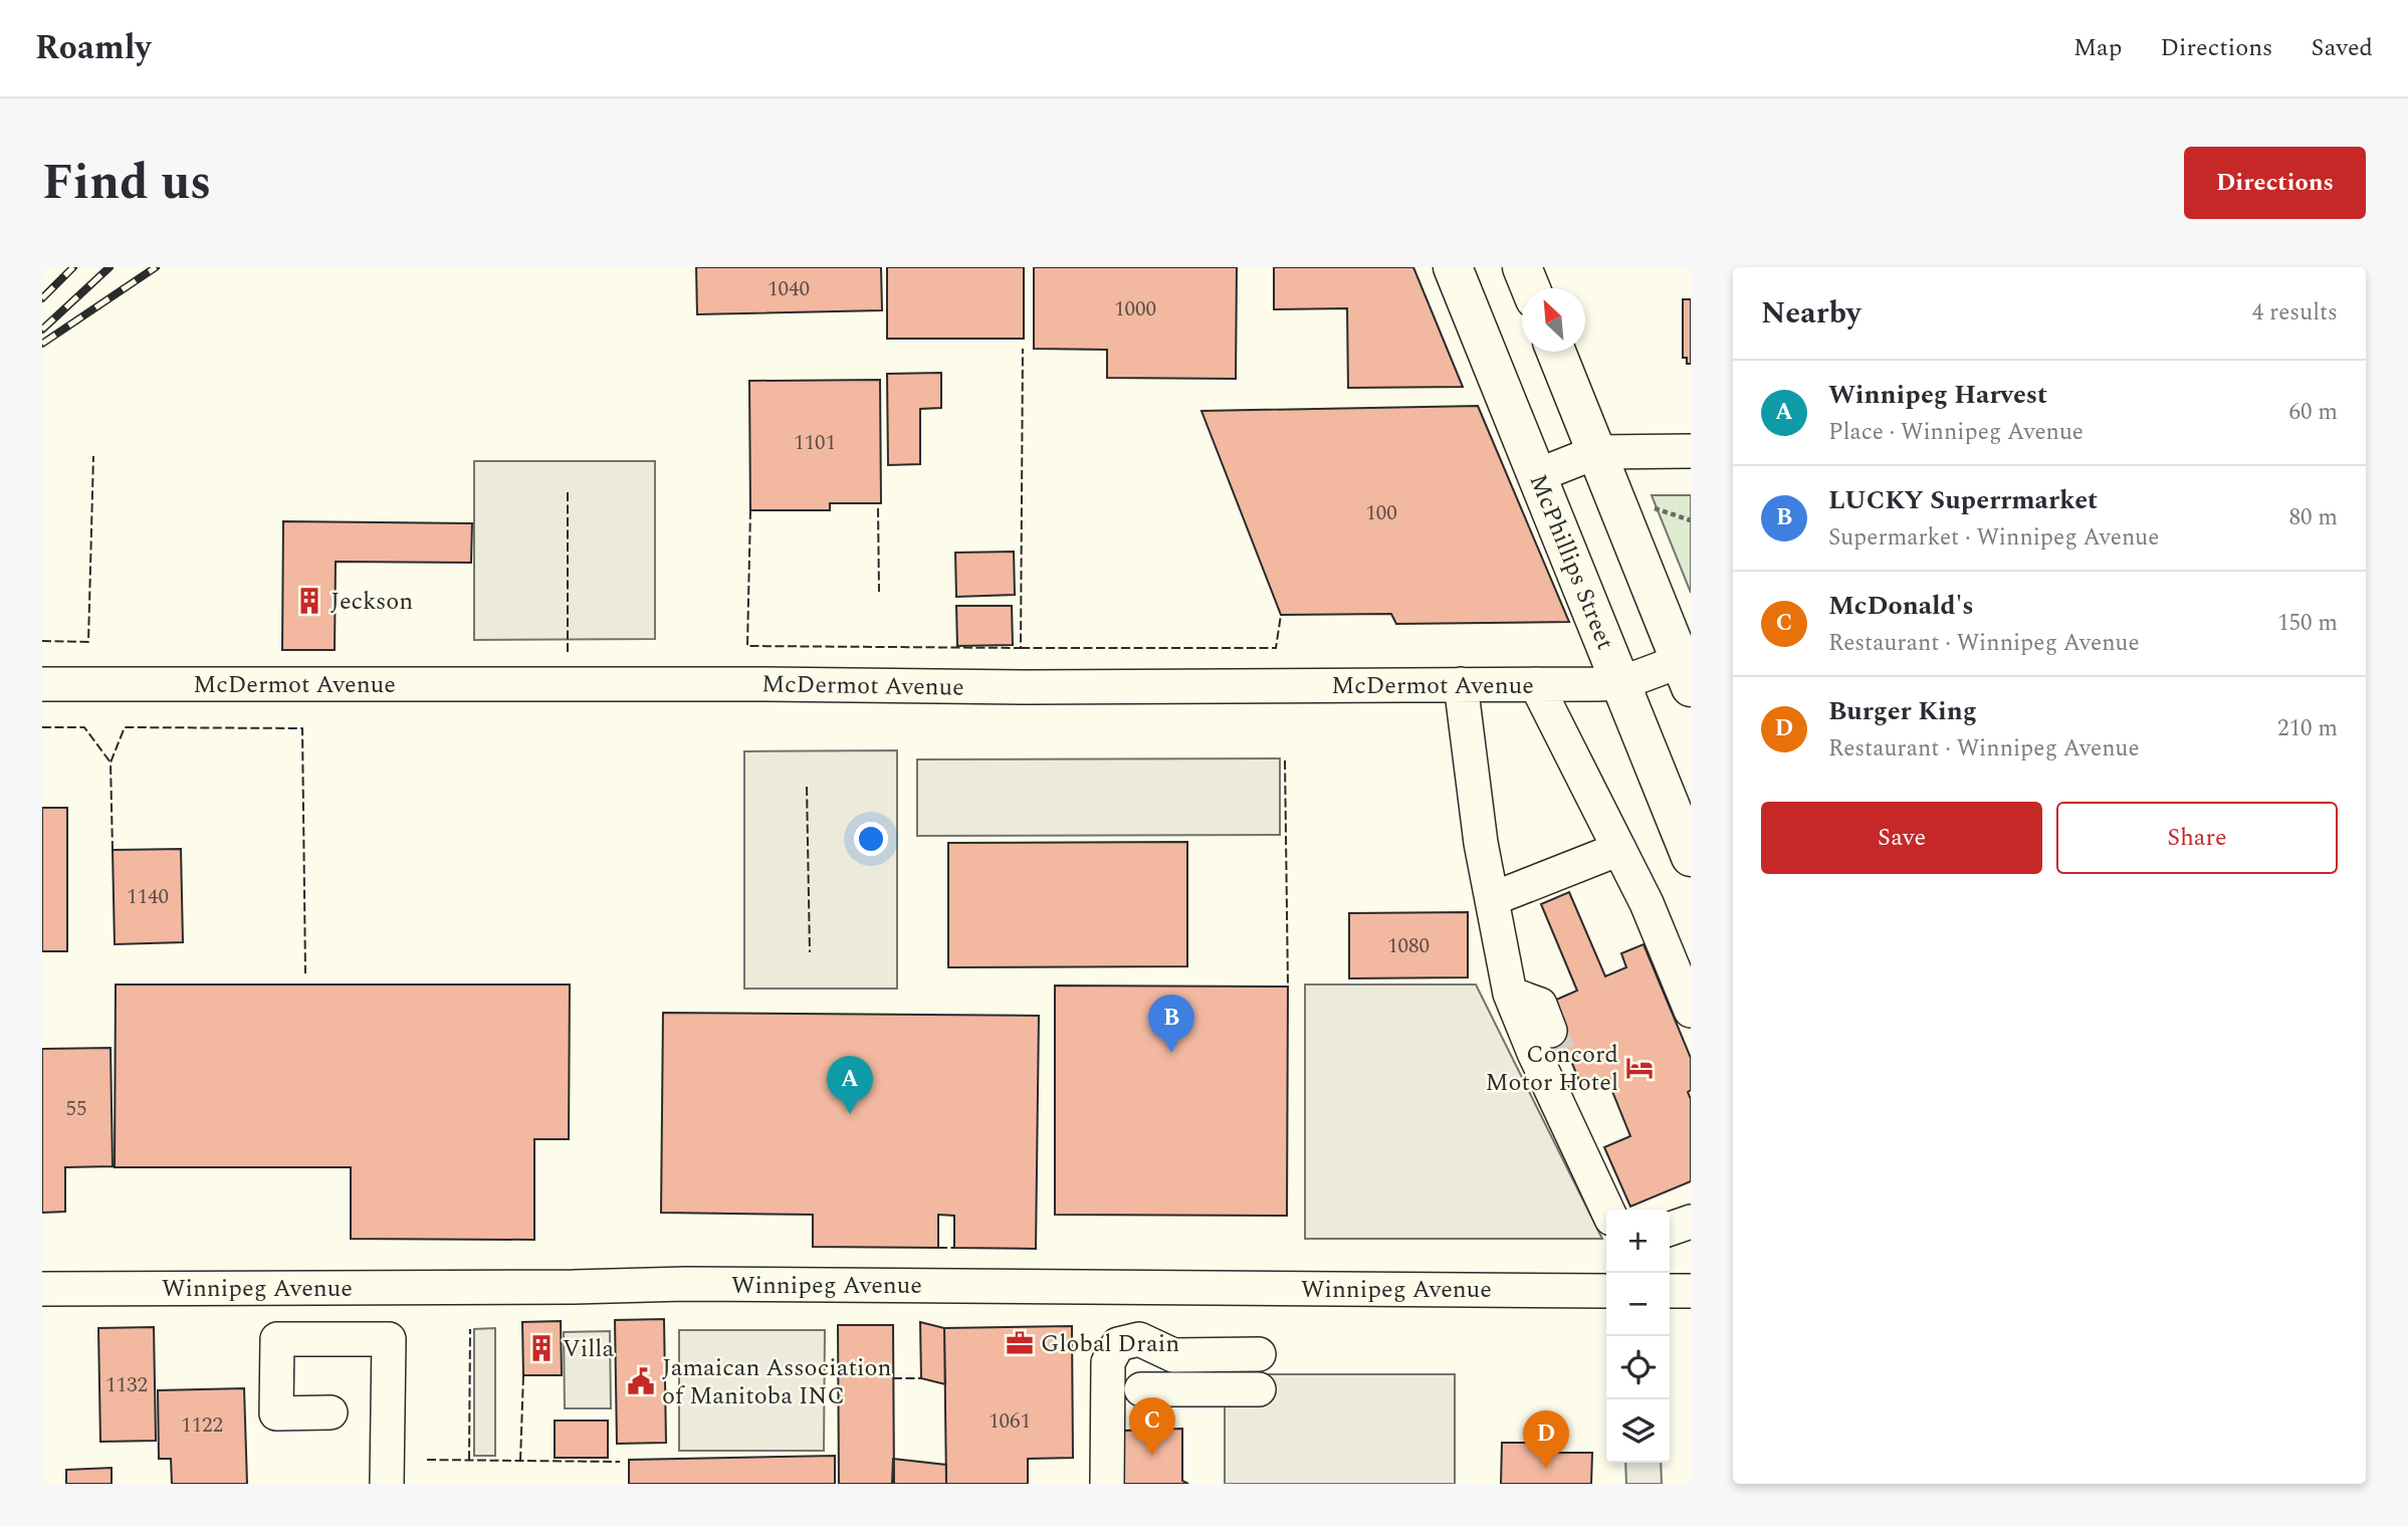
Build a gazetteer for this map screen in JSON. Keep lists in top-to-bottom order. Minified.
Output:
{"streets":{"main road":["McPhillips Street"],"street":["McDermot Avenue","Winnipeg Avenue"]},"crossings":[["McPhillips Street","McDermot Avenue"]],"places":{"building":["Jeckson","Villa"],"hotel":["Concord Motor Hotel"],"office":["Global Drain"],"public building":["Jamaican Association of Manitoba INC"]},"house_numbers":["1040","1000","1101","100","1140","1080","55","1132","1061","1122"],"north":"top left","page":{"header":"Roamly","nav":["Map","Directions","Saved"],"title":"Find us","buttons":["Directions",["Save","Share"]],"heading":["Nearby","4 results"],"list":[{"mark":"A","name":"Winnipeg Harvest","note":"Place · Winnipeg Avenue","value":"60 m"},{"mark":"B","name":"LUCKY Superrmarket","note":"Supermarket · Winnipeg Avenue","value":"80 m"},{"mark":"C","name":"McDonald's","note":"Restaurant · Winnipeg Avenue","value":"150 m"},{"mark":"D","name":"Burger King","note":"Restaurant · Winnipeg Avenue","value":"210 m"}],"pins":["B","A","C","D"],"map_buttons":["+","−"]}}
